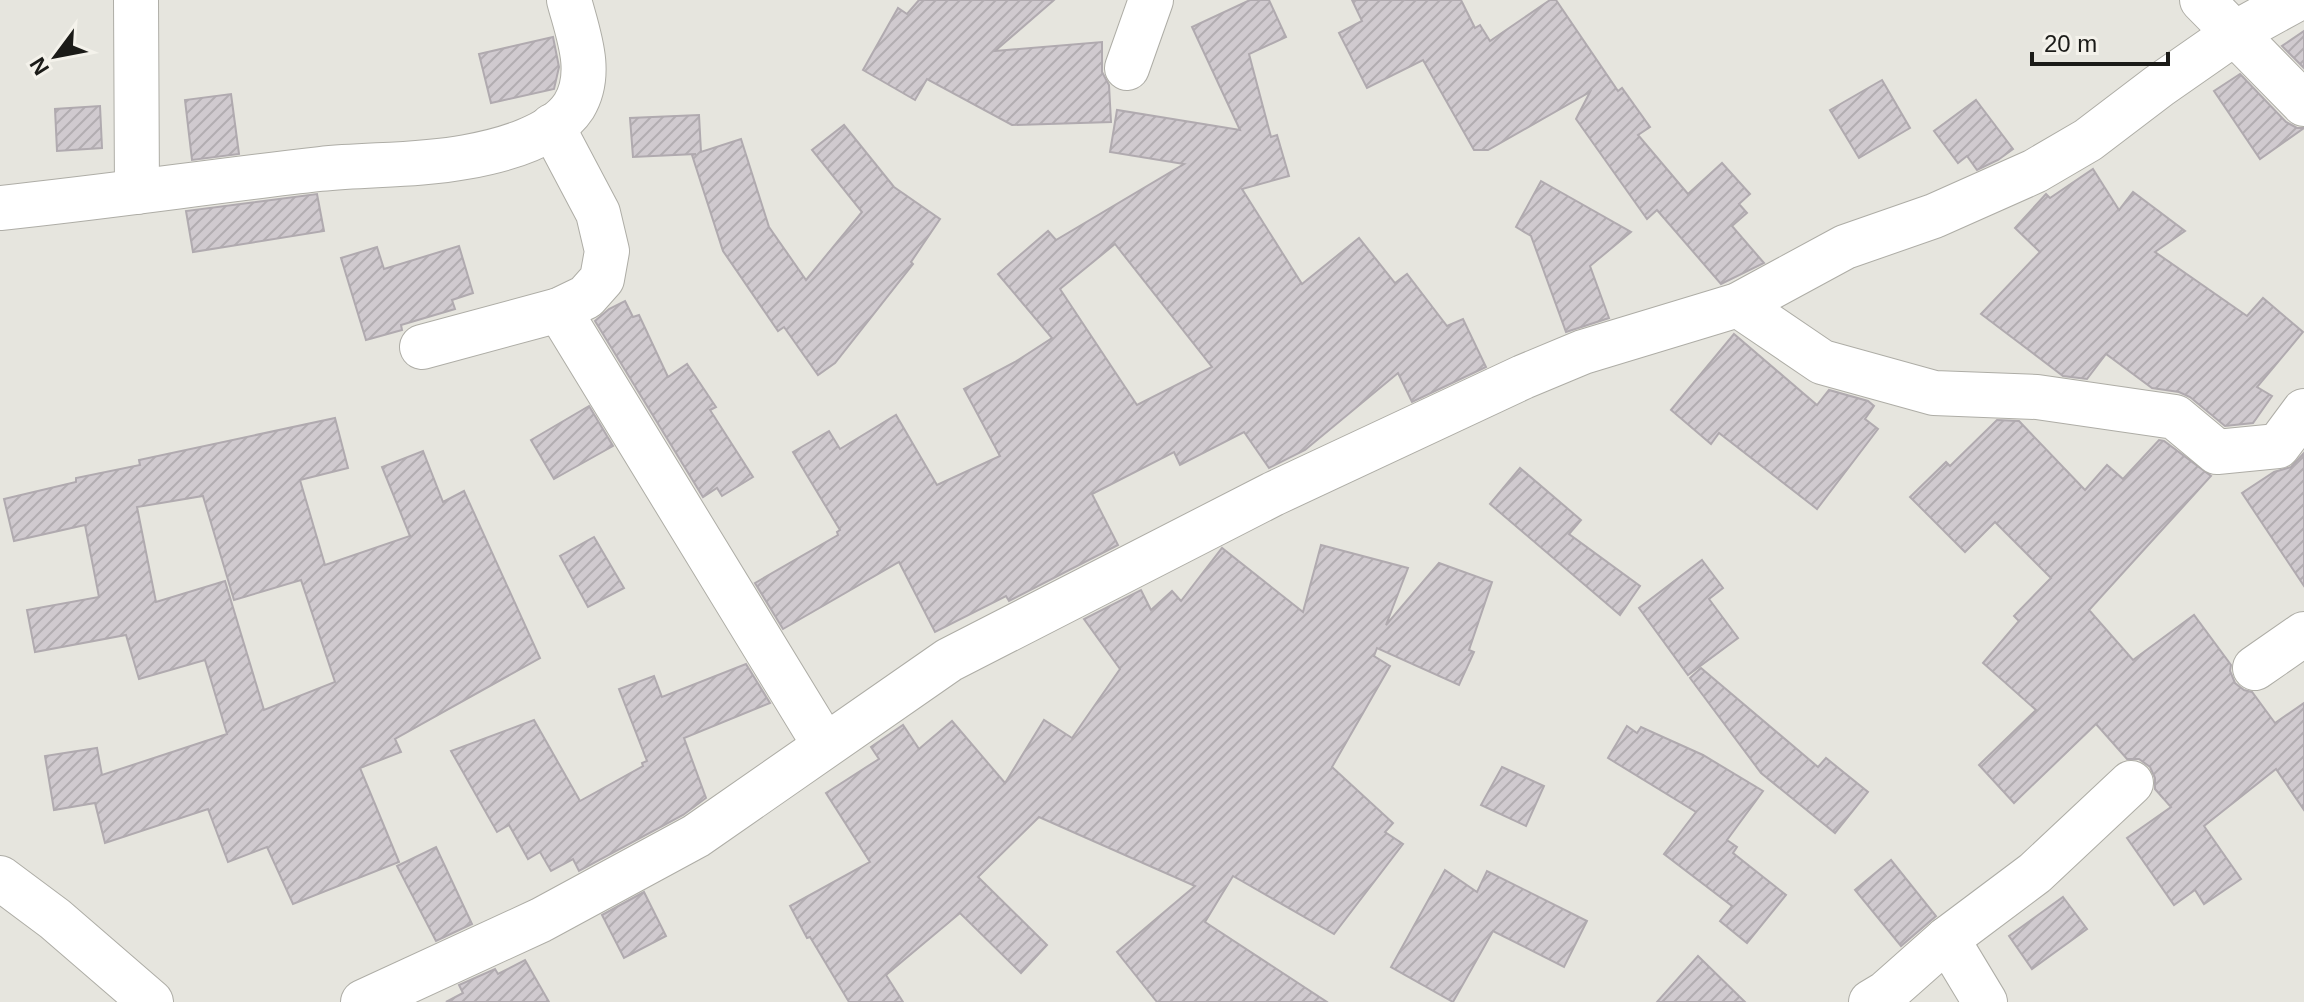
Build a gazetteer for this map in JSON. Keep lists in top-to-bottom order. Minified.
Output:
{"scale_bar":"20 m","north":"bottom left"}
